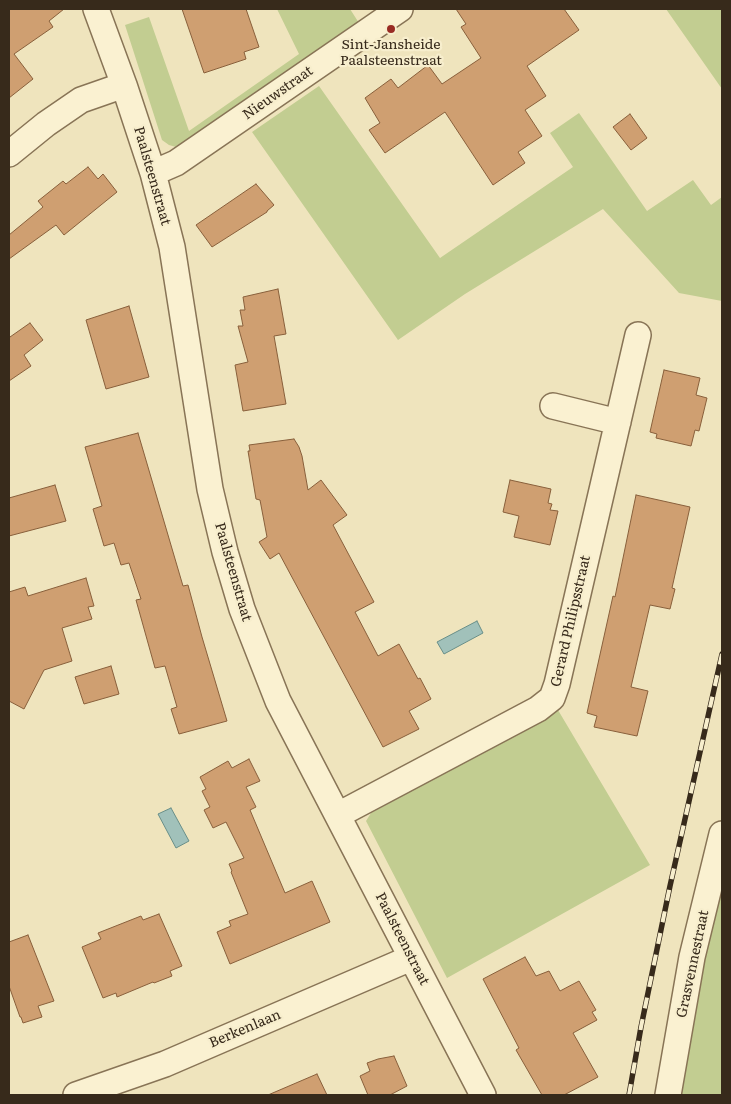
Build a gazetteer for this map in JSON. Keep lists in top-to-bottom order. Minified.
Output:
{"streets":{"street":["Nieuwstraat","Paalsteenstraat","Gerard Philipsstraat","Grasvennestraat","Berkenlaan"]},"crossings":[["Nieuwstraat","Paalsteenstraat"],["Paalsteenstraat","Gerard Philipsstraat"],["Paalsteenstraat","Berkenlaan"]],"places":["Sint-Jansheide Paalsteenstraat"]}
